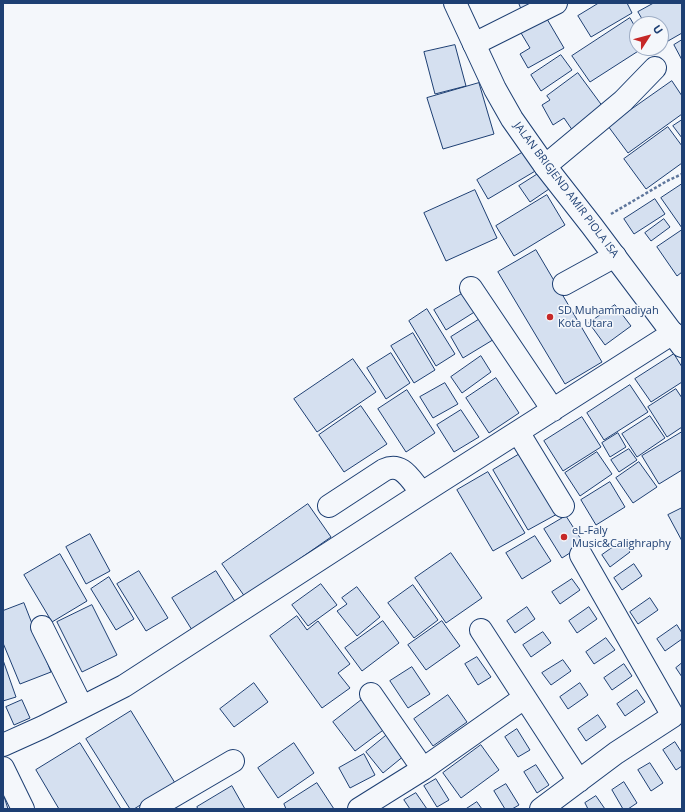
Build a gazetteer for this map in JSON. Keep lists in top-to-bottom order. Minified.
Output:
{"streets":{"street":["JALAN BRIGJEND AMIR PIOLA ISA"]},"places":["SD Muhammadiyah Kota Utara","eL-Faly Music&Calighraphy"],"north":"top right"}
